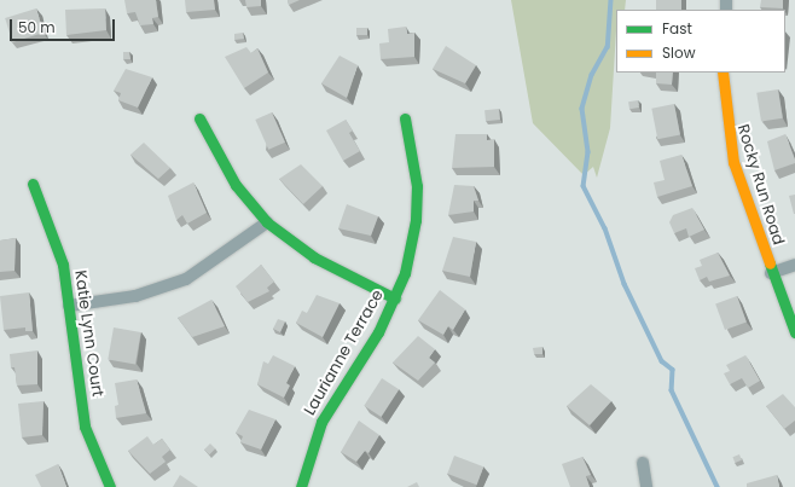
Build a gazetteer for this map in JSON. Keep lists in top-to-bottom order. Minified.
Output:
{"streets":{"street":["Rocky Run Road","Katie Lynn Court","Laurianne Terrace"]},"legend":["Fast","Slow"],"scale_bar":"50 m"}
